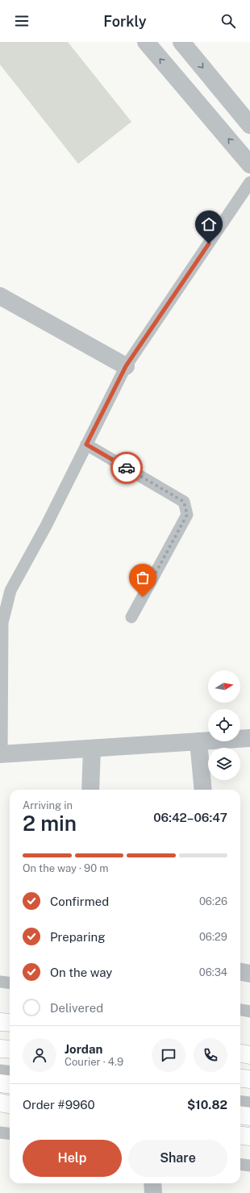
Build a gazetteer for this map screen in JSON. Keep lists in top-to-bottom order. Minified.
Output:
{"north":"right","page":{"header":"Forkly","heading":["2 min","Arriving in","06:42–06:47"],"panel":["Jordan","Courier · 4.9","Order #9960","$10.82"],"bar":"On the way · 90 m","list":[["Confirmed","06:26"],["Preparing","06:29"],["On the way","06:34"],"Delivered"],"buttons":["Help","Share"]}}
